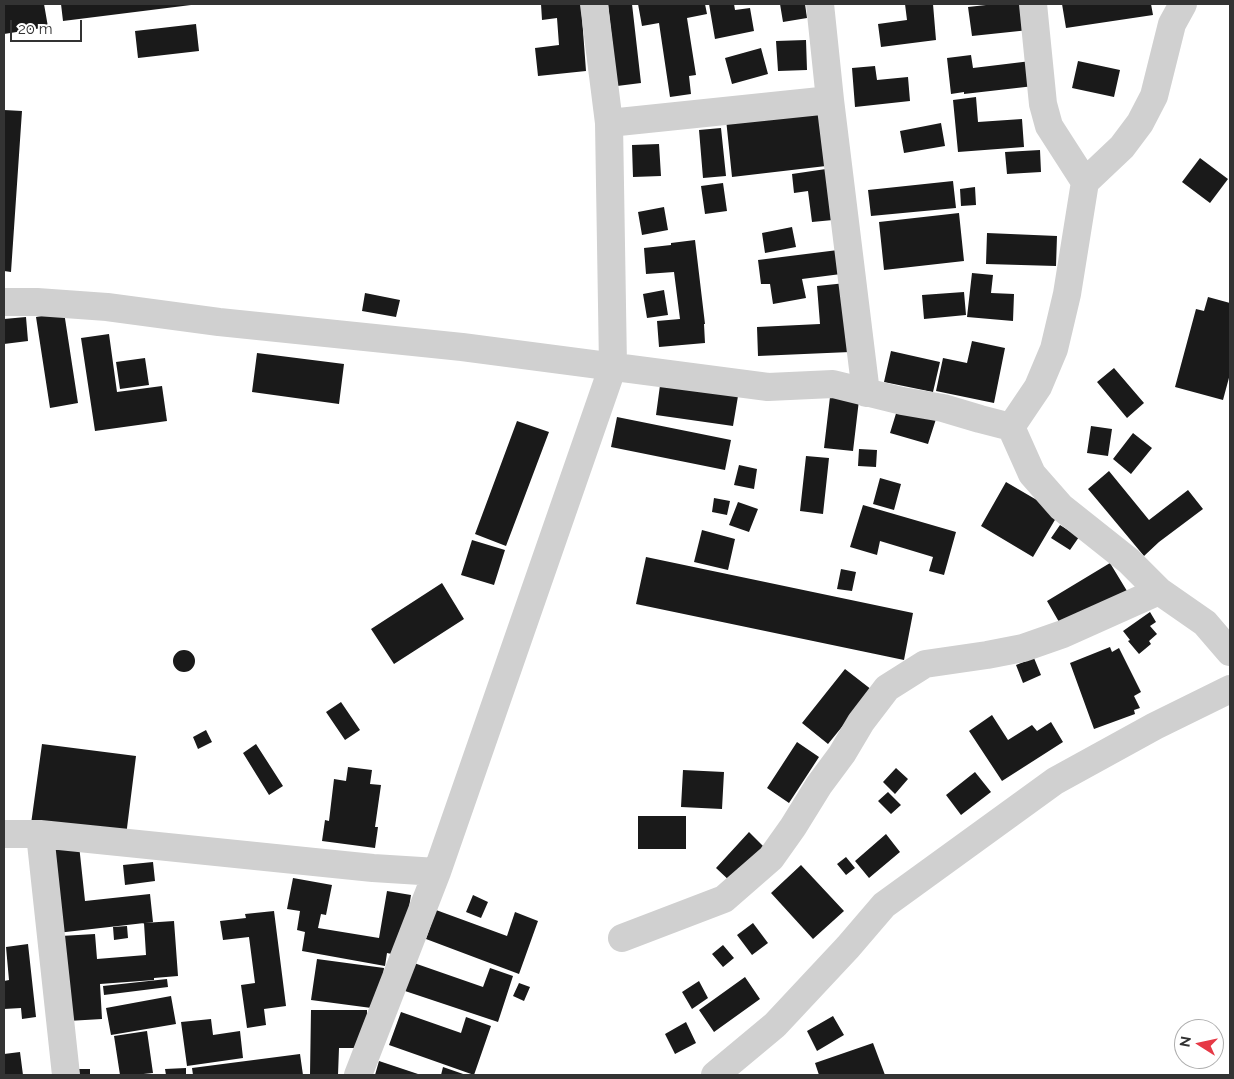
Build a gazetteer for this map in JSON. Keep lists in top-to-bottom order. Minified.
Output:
{"scale_bar":"20 m","north":"left"}
